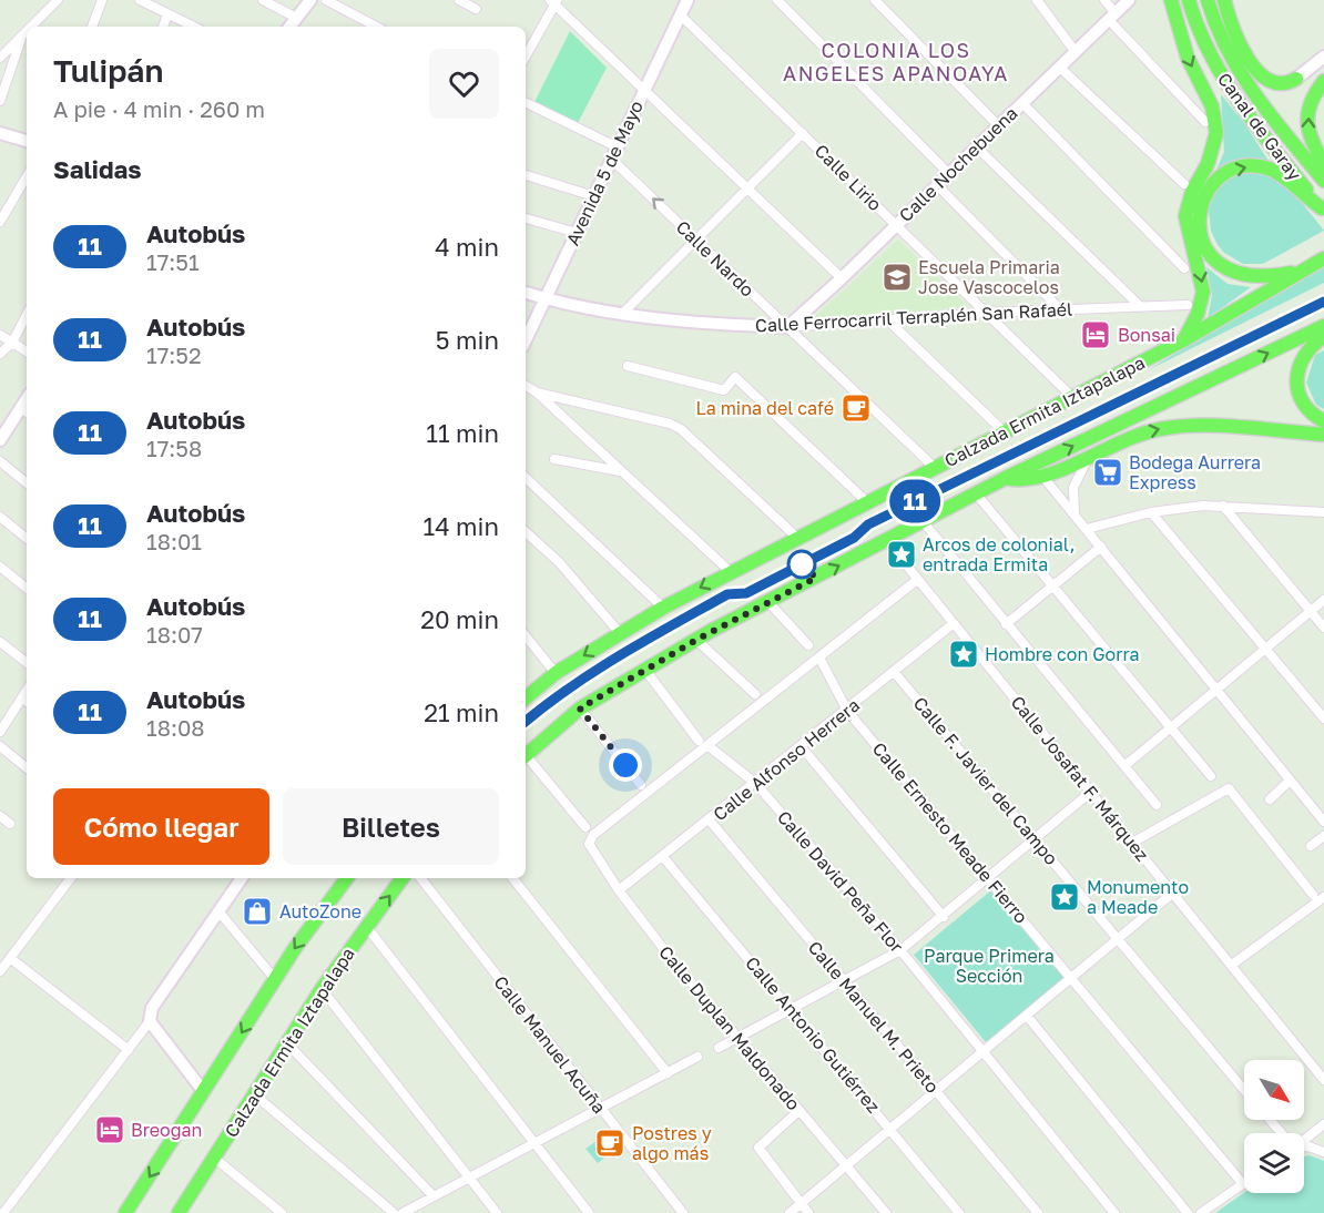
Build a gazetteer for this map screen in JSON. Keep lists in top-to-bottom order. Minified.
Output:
{"streets":{"main road":["Canal de Garay","Calzada Ermita Iztapalapa"],"street":["Calle Nochebuena","Avenida 5 de Mayo","Calle Lirio","Calle Nardo","Calle Ferrocarril Terraplén San Rafaél","Calle Alfonso Herrera","Calle Josafat F. Márquez","Calle F. Javier del Campo","Calle Ernesto Meade Fierro","Calle David Peña Flor","Calle Manuel M. Prieto","Calle Duplan Maldonado","Calle Antonio Gutiérrez","Calle Manuel Acuña"]},"crossings":[["Calle Nochebuena","Calle Lirio"],["Calle Nochebuena","Calle Nardo"],["Calle Nochebuena","Calle Ferrocarril Terraplén San Rafaél"],["Avenida 5 de Mayo","Calle Lirio"],["Avenida 5 de Mayo","Calle Nardo"],["Avenida 5 de Mayo","Calle Ferrocarril Terraplén San Rafaél"],["Calle Lirio","Calle Ferrocarril Terraplén San Rafaél"],["Calle Lirio","Calzada Ermita Iztapalapa"],["Calle Nardo","Calle Ferrocarril Terraplén San Rafaél"],["Calle Nardo","Calzada Ermita Iztapalapa"],["Calle Alfonso Herrera","Calle Josafat F. Márquez"],["Calle Alfonso Herrera","Calle F. Javier del Campo"],["Calle Alfonso Herrera","Calle Ernesto Meade Fierro"],["Calle Alfonso Herrera","Calle David Peña Flor"],["Calle Alfonso Herrera","Calle Manuel M. Prieto"],["Calle Alfonso Herrera","Calle Duplan Maldonado"],["Calle Alfonso Herrera","Calle Antonio Gutiérrez"],["Calle David Peña Flor","Calle Duplan Maldonado"]],"districts":["COLONIA LOS ANGELES APANOAYA"],"parks":["Parque Primera Sección"],"places":{"school or university":["Escuela Primaria Jose Vascocelos"],"hotel":["Bonsai","Breogan"],"cafe":["La mina del café","Postres y algo más"],"supermarket":["Bodega Aurrera Express"],"place":["Arcos de colonial, entrada Ermita","Hombre con Gorra","Monumento a Meade"],"shop":["AutoZone"]},"lines":["bus line 11"],"north":"bottom right","page":{"on_map":"11","heading":[["Tulipán","A pie · 4 min · 260 m"],"Salidas"],"list":[{"mark":"11","name":"Autobús","note":"17:51","value":"4 min"},{"mark":"11","name":"Autobús","note":"17:52","value":"5 min"},{"mark":"11","name":"Autobús","note":"17:58","value":"11 min"},{"mark":"11","name":"Autobús","note":"18:01","value":"14 min"},{"mark":"11","name":"Autobús","note":"18:07","value":"20 min"},{"mark":"11","name":"Autobús","note":"18:08","value":"21 min"}],"buttons":["Cómo llegar","Billetes"]}}
